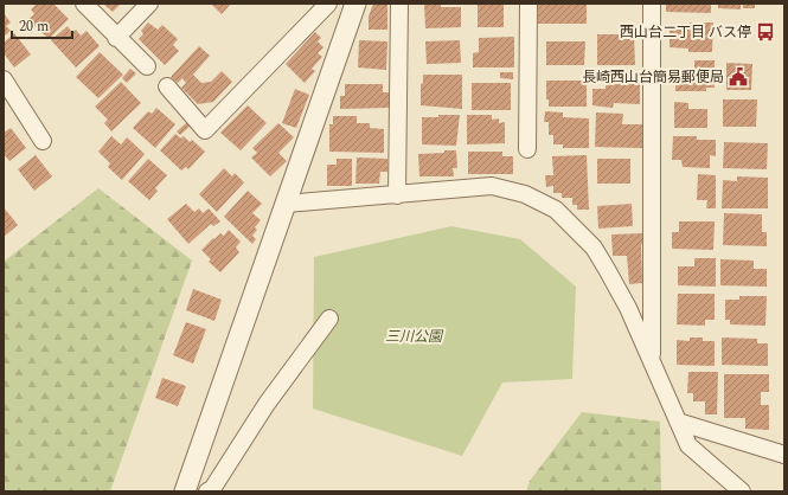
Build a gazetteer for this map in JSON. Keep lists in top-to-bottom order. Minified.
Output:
{"parks":["三川公園"],"places":{"bus stop":["西山台二丁目 バス停"],"public building":["長崎西山台簡易郵便局"]},"scale_bar":"20 m"}
